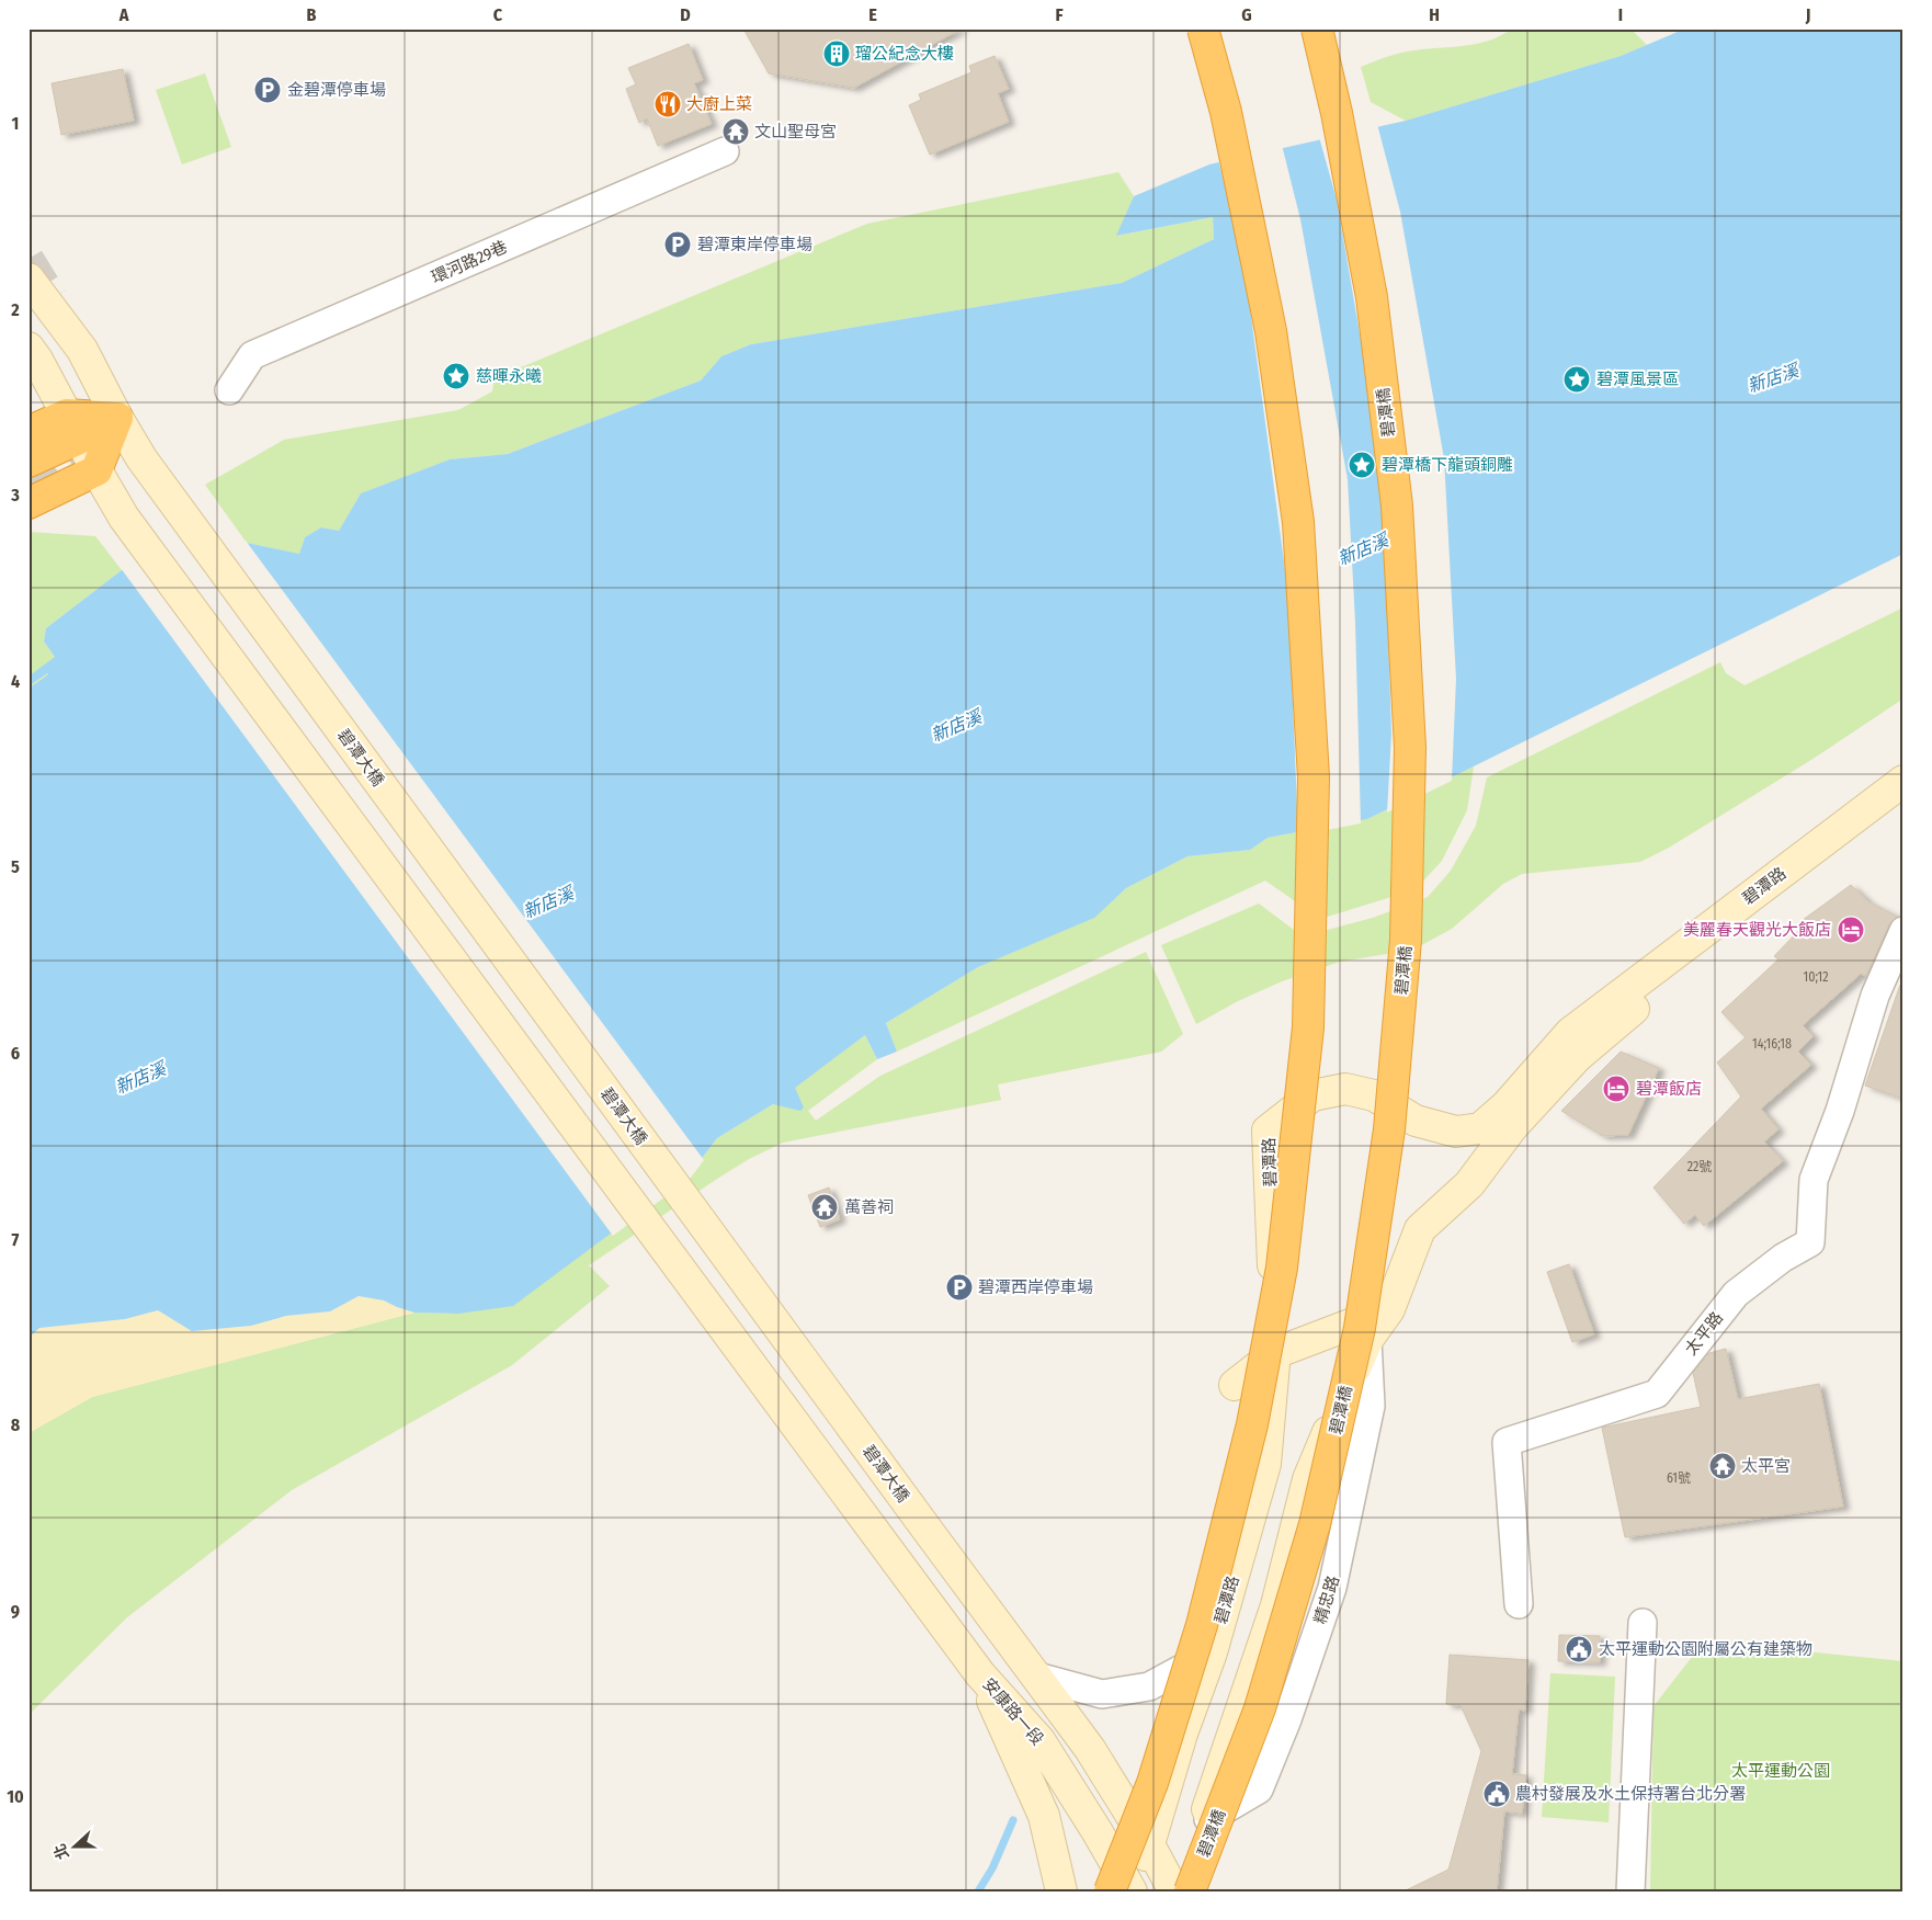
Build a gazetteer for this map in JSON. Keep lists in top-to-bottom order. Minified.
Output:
{"streets":{"highway":["碧潭橋"],"main road":["碧潭大橋","碧潭路","安康路一段"],"street":["環河路29巷","太平路","精忠路"]},"crossings":[["碧潭大橋","碧潭路"],["碧潭路","精忠路"]],"water":["新店溪"],"parks":["太平運動公園"],"places":{"building":["瑠公紀念大樓"],"parking":["金碧潭停車場","碧潭東岸停車場","碧潭西岸停車場"],"restaurant":["大廚上菜"],"temple":["文山聖母宮","萬善祠","太平宮"],"place":["慈暉永曦","碧潭風景區","碧潭橋下龍頭銅雕"],"hotel":["美麗春天觀光大飯店","碧潭飯店"],"public building":["太平運動公園附屬公有建築物","農村發展及水土保持署台北分署"]},"house_numbers":["10;12","14;16;18","22號","61號"],"north":"left","grid":{"columns":["A","B","C","D","E","F","G","H","I","J"],"rows":["1","2","3","4","5","6","7","8","9","10"]}}
